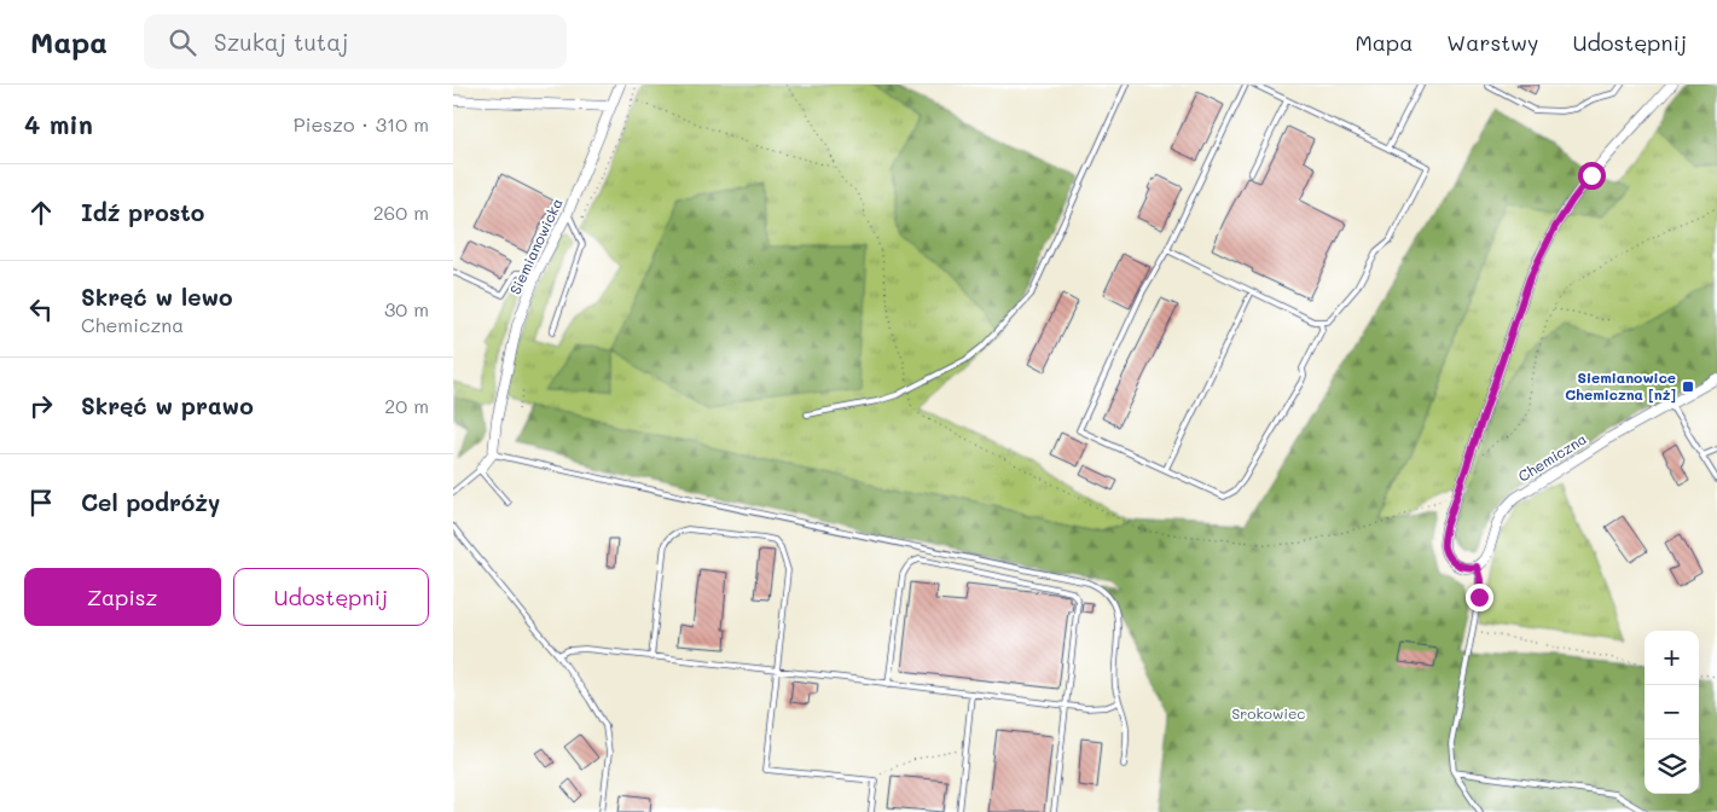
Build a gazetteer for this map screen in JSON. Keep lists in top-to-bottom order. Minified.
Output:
{"streets":{"street":["Siemianowicka","Chemiczna"]},"parks":["Srokowiec"],"places":{"transit":["Siemianowice Chemiczna [nż]"]},"page":{"header":"Mapa","search":"Szukaj tutaj","nav":["Mapa","Warstwy","Udostępnij"],"heading":["4 min","Pieszo · 310 m"],"list":[["Idź prosto","260 m"],["Skręć w lewo","Chemiczna","30 m"],["Skręć w prawo","20 m"],"Cel podróży"],"buttons":["Zapisz","Udostępnij"],"map_buttons":["+","−"]}}
